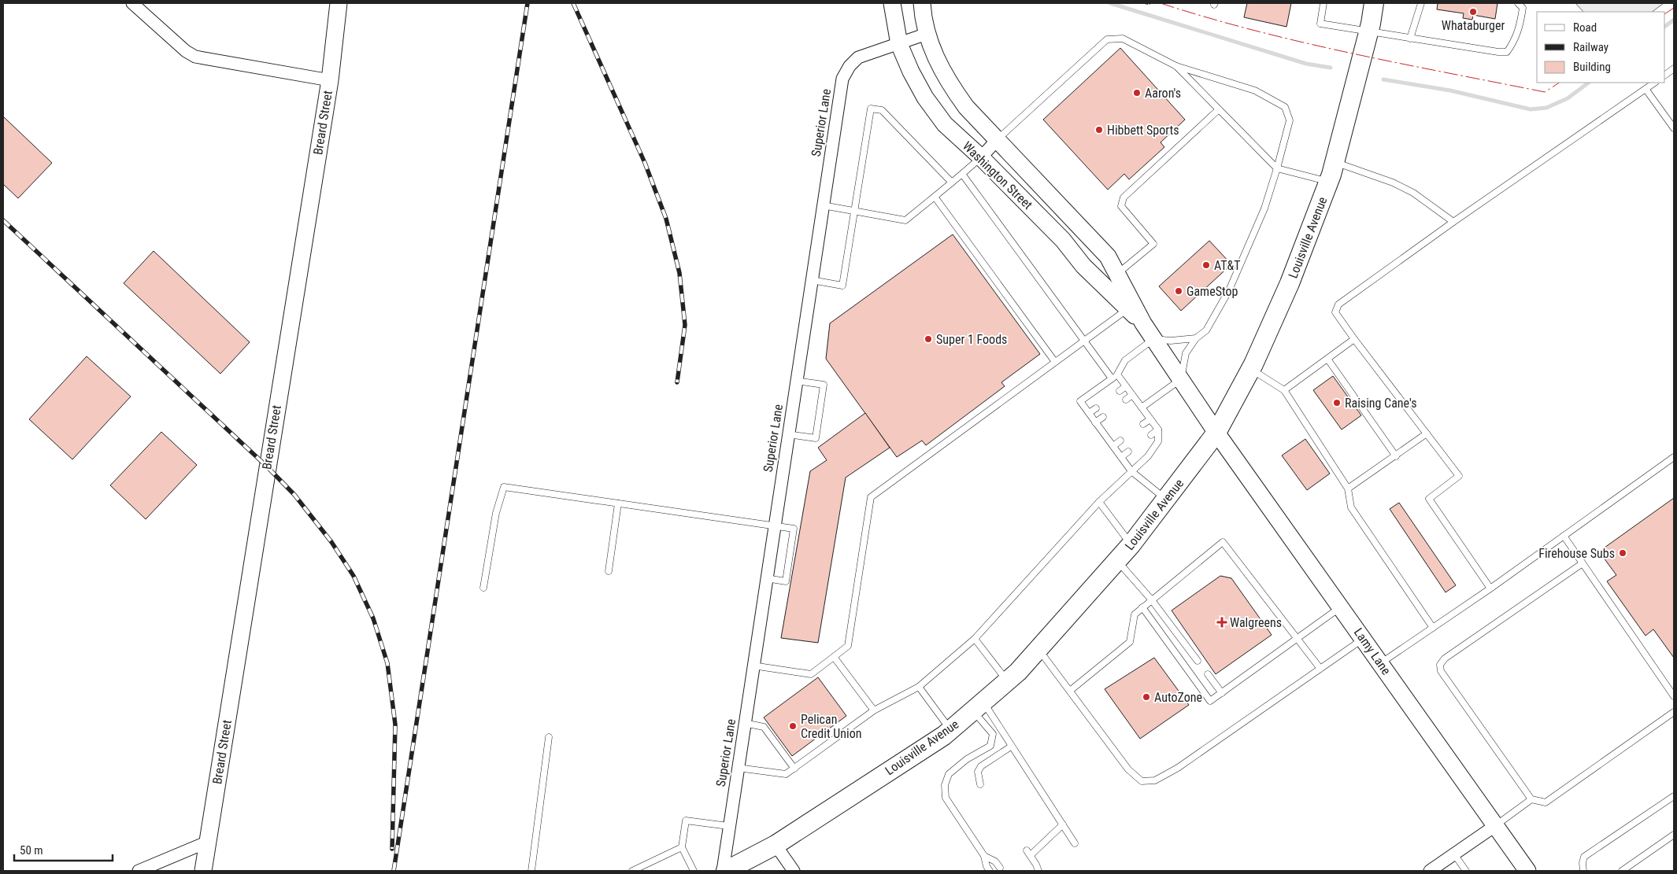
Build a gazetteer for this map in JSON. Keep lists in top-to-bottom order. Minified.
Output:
{"streets":{"main road":["Louisville Avenue"],"street":["Breard Street","Superior Lane","Washington Street","Lamy Lane"]},"crossings":[["Superior Lane","Washington Street"],["Washington Street","Louisville Avenue"],["Washington Street","Lamy Lane"],["Louisville Avenue","Lamy Lane"]],"places":{"other":["Whataburger","Aaron's","Hibbett Sports","AT&T","GameStop","Super 1 Foods","Raising Cane's","Firehouse Subs","AutoZone","Pelican Credit Union"],"health":["Walgreens"]},"legend":["Road","Railway","Building"],"scale_bar":"50 m"}
